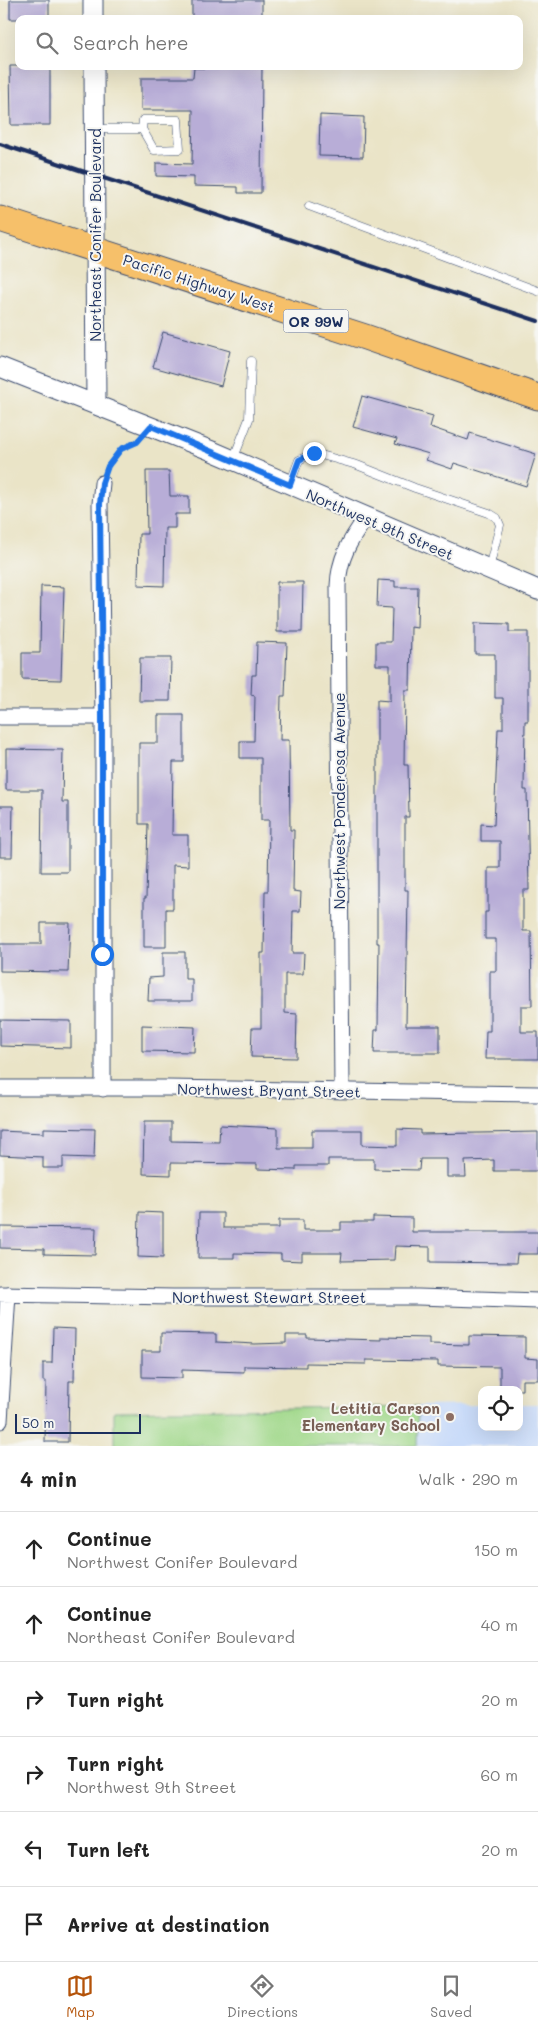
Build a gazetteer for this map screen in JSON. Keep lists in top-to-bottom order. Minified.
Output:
{"streets":{"highway":["Pacific Highway West","OR 99W"],"street":["Northeast Conifer Boulevard","Northwest 9th Street","Northwest Ponderosa Avenue","Northwest Bryant Street","Northwest Stewart Street"]},"crossings":[["Northeast Conifer Boulevard","Pacific Highway West"],["Northeast Conifer Boulevard","Northwest 9th Street"],["Northwest 9th Street","Northwest Ponderosa Avenue"],["Northwest Ponderosa Avenue","Northwest Bryant Street"]],"places":["Letitia Carson Elementary School"],"scale_bar":"50 m","page":{"search":"Search here","scale":"50 m","heading":["4 min","Walk · 290 m"],"list":[["Continue","Northwest Conifer Boulevard","150 m"],["Continue","Northeast Conifer Boulevard","40 m"],["Turn right","20 m"],["Turn right","Northwest 9th Street","60 m"],["Turn left","20 m"],"Arrive at destination"],"nav":["Map","Directions","Saved"]}}
